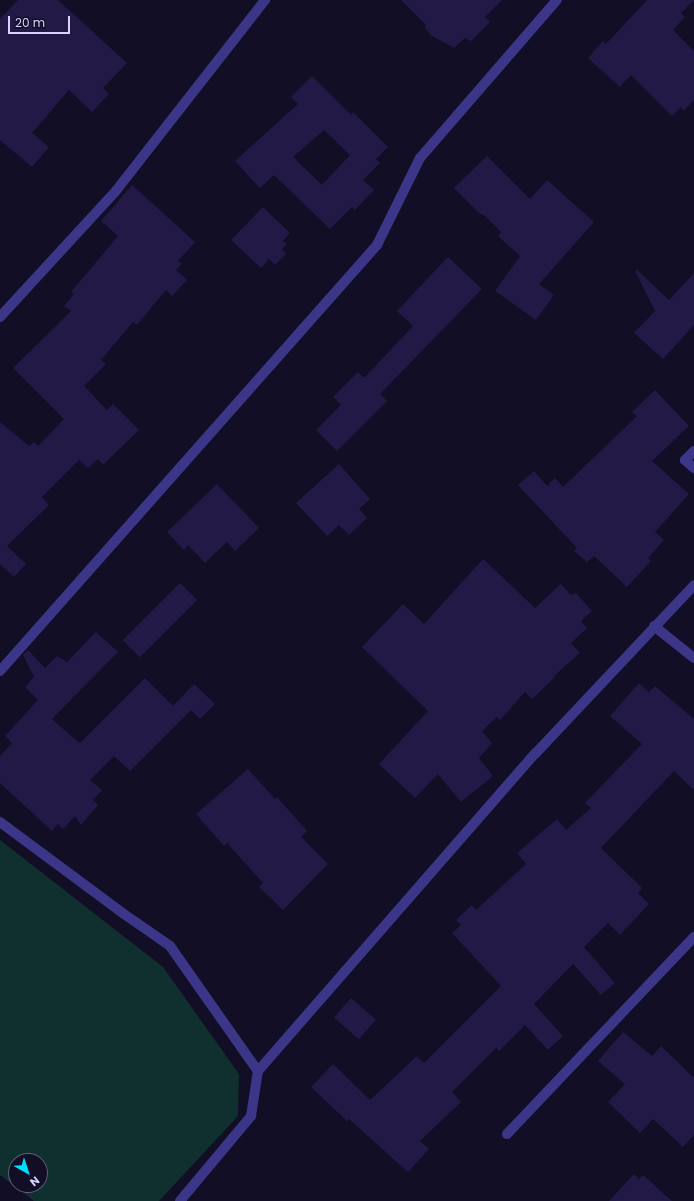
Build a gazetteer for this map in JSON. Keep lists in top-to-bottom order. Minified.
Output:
{"scale_bar":"20 m","north":"bottom right"}
